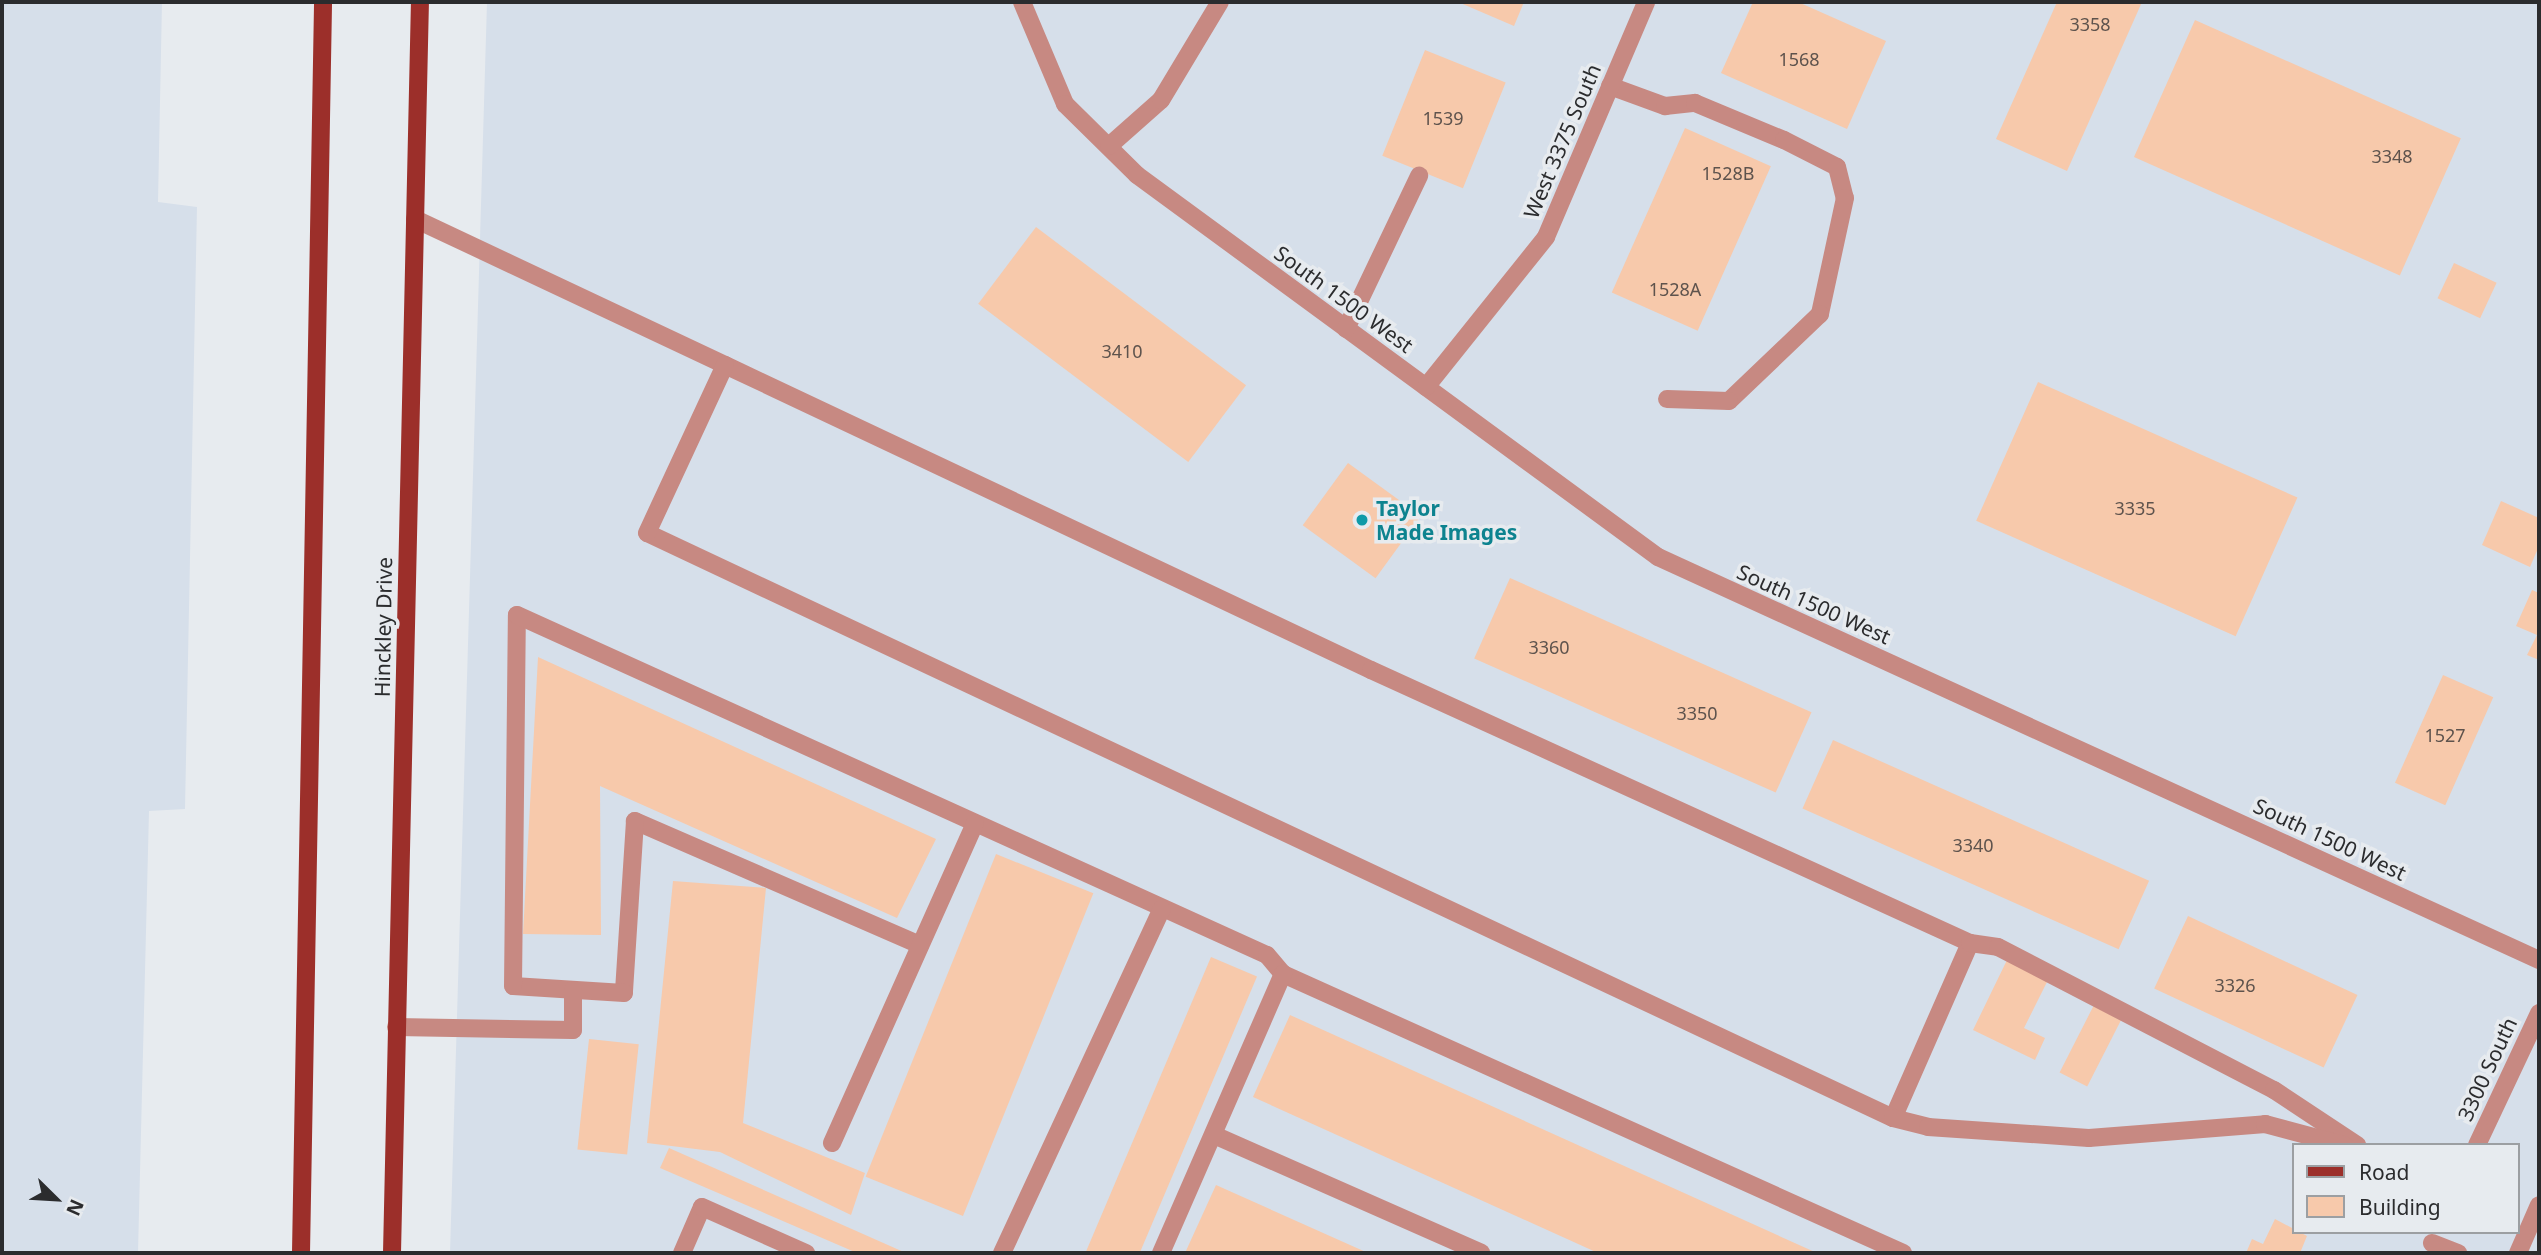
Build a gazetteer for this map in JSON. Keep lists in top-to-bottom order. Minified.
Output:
{"streets":{"main road":["Hinckley Drive"],"street":["West 3375 South","South 1500 West","3300 South"]},"crossings":[["West 3375 South","South 1500 West"]],"places":["Taylor Made Images"],"house_numbers":["3358","1568","1539","3348","1528B","1528A","3410","3335","3360","3350","1527","3340","3326"],"legend":["Road","Building"],"north":"bottom right"}
